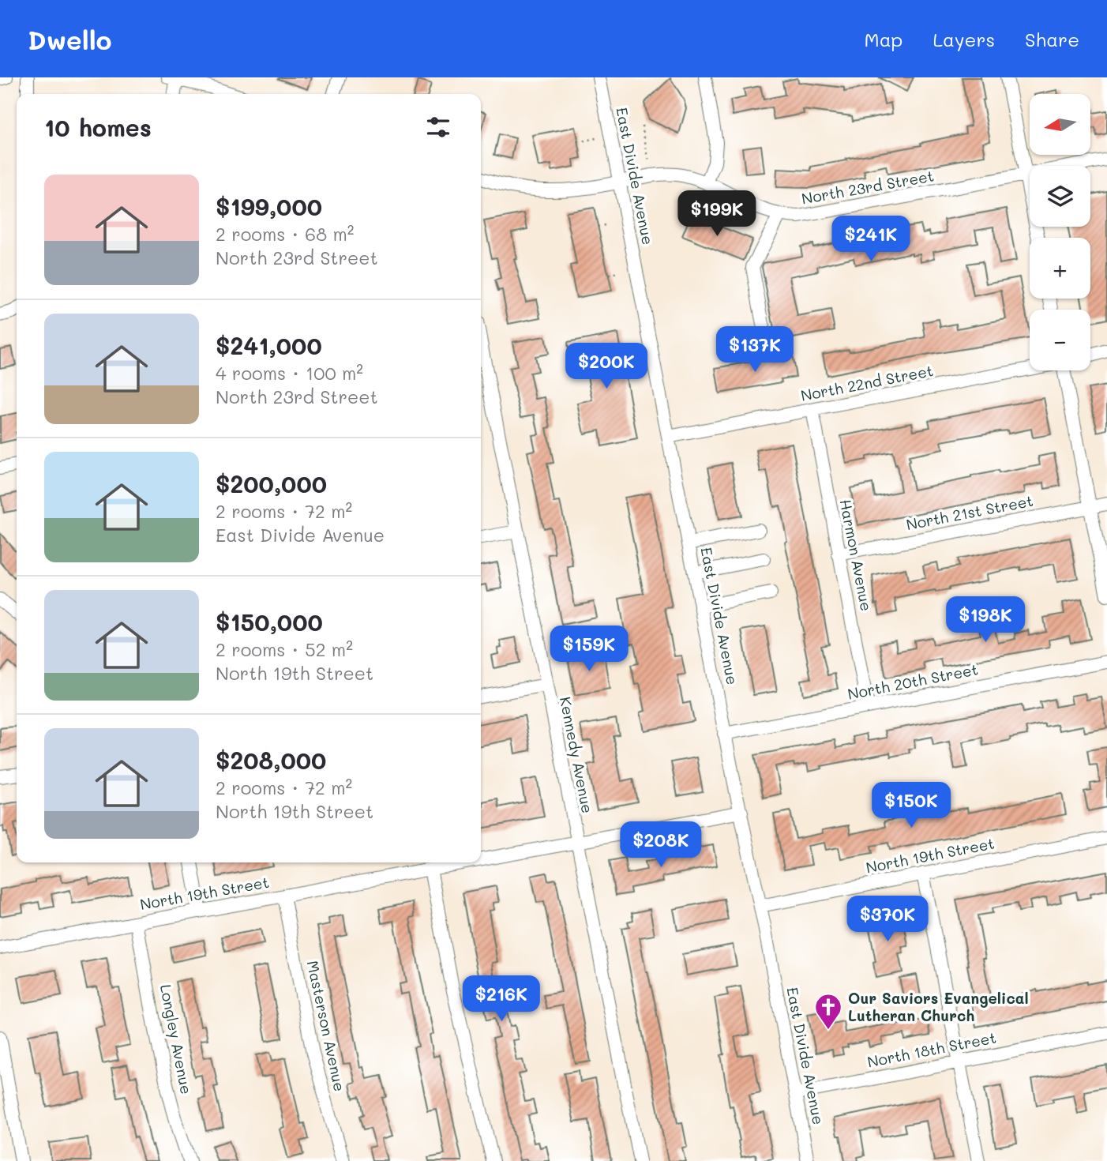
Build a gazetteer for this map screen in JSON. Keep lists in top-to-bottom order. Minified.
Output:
{"streets":{"street":["East Divide Avenue","North 23rd Street","North 22nd Street","North 21st Street","Harmon Avenue","North 20th Street","Kennedy Avenue","North 19th Street","Masterson Avenue","Longley Avenue","North 18th Street"]},"crossings":[["East Divide Avenue","North 23rd Street"],["East Divide Avenue","North 22nd Street"],["East Divide Avenue","North 20th Street"],["East Divide Avenue","North 19th Street"],["East Divide Avenue","North 18th Street"],["North 22nd Street","Harmon Avenue"],["North 21st Street","Harmon Avenue"],["Harmon Avenue","North 20th Street"],["Kennedy Avenue","North 19th Street"],["North 19th Street","Masterson Avenue"],["North 19th Street","Longley Avenue"]],"places":{"church":["Our Saviors Evangelical Lutheran Church"]},"north":"left","page":{"header":"Dwello","nav":["Map","Layers","Share"],"map_buttons":["+","−"],"heading":"10 homes","list":[{"name":"$199,000","note":"2 rooms · 68 m² · North 23rd Street"},{"name":"$241,000","note":"4 rooms · 100 m² · North 23rd Street"},{"name":"$200,000","note":"2 rooms · 72 m² · East Divide Avenue"},{"name":"$150,000","note":"2 rooms · 52 m² · North 19th Street"},{"name":"$208,000","note":"2 rooms · 72 m² · North 19th Street"}],"price":["$199K","$241K","$137K","$200K","$198K","$159K","$150K","$208K","$370K","$216K"]}}
